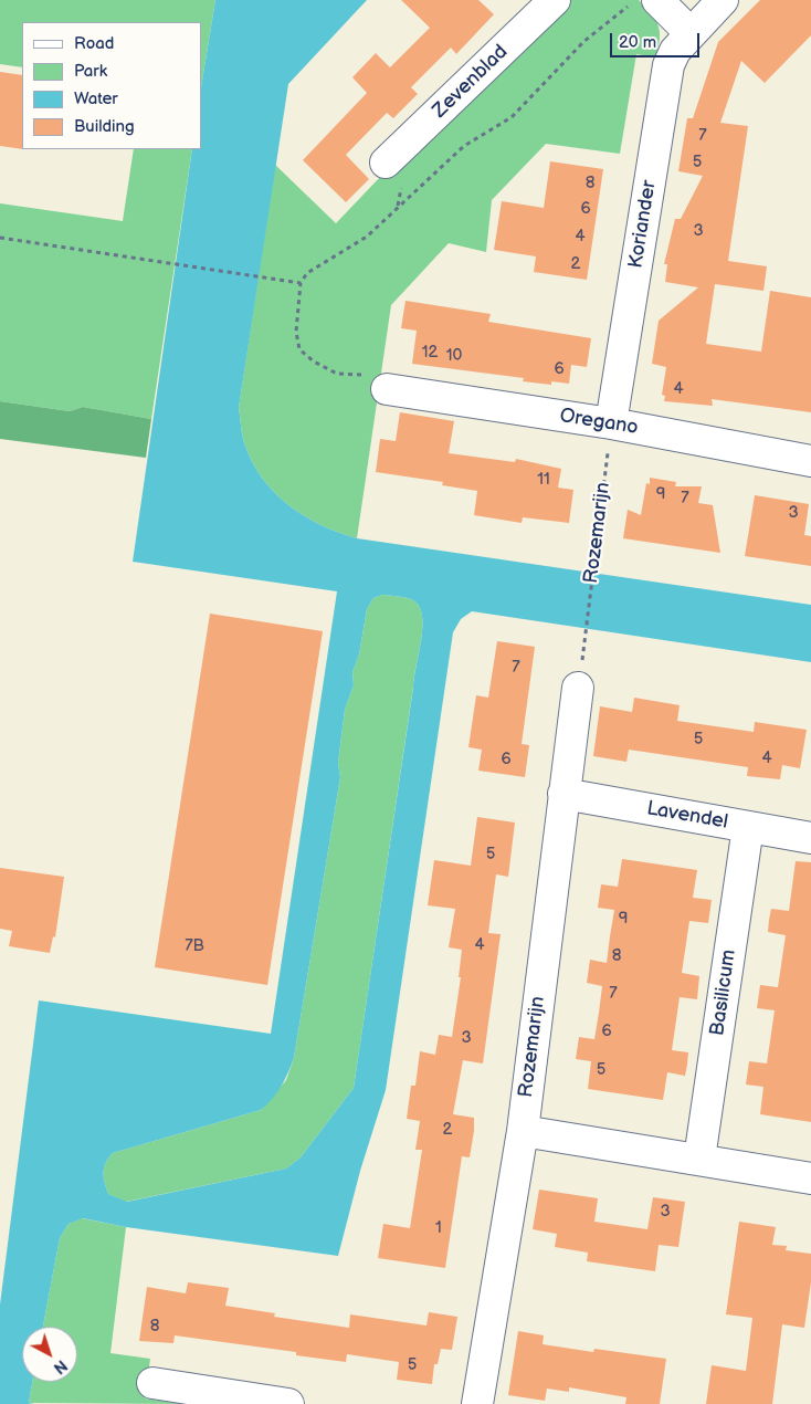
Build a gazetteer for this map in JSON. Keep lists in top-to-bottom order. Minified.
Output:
{"streets":{"street":["Zevenblad","Koriander","Oregano","Rozemarijn","Lavendel","Basilicum"]},"crossings":[["Koriander","Oregano"],["Koriander","Rozemarijn"],["Oregano","Rozemarijn"],["Rozemarijn","Lavendel"],["Lavendel","Basilicum"]],"house_numbers":["7","5","8","6","3","4","2","12","10","6","4","11","9","7","3","7","5","4","6","5","9","4","7B","8","7","6","3","5","2","3","1","8","5"],"legend":["Road","Park","Water","Building"],"scale_bar":"20 m","north":"bottom right"}
